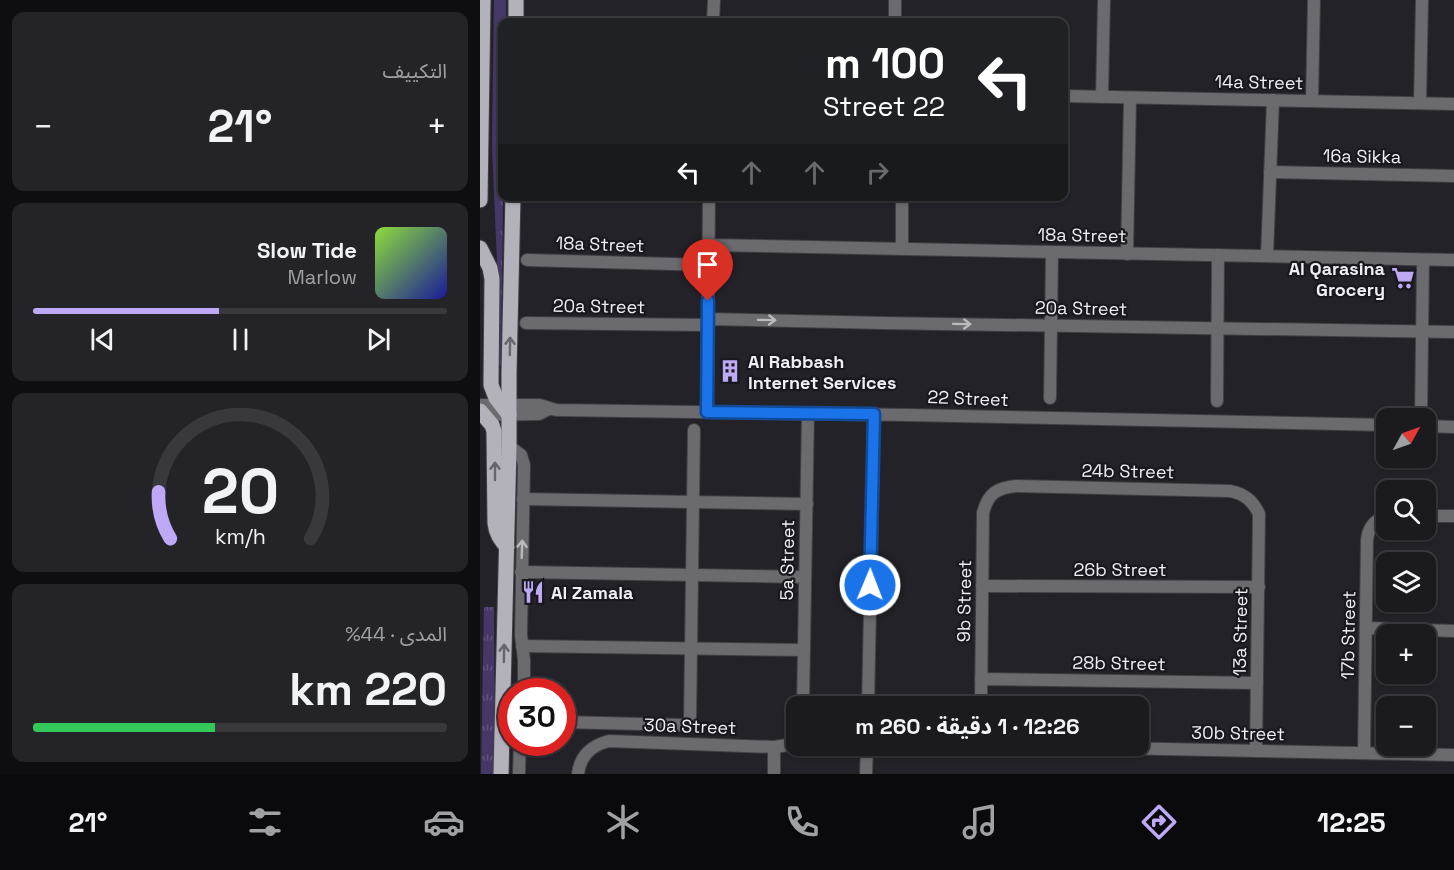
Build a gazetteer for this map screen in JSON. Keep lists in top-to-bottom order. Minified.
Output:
{"streets":{"street":["14a Street","16a Sikka","18a Street","20a Street","22 Street","24b Street","5a Street","26b Street","9b Street","13a Street","17b Street","28b Street","30a Street","30b Street"]},"crossings":[["22 Street","5a Street"],["24b Street","9b Street"],["24b Street","13a Street"],["26b Street","9b Street"],["26b Street","13a Street"],["9b Street","28b Street"],["13a Street","28b Street"],["13a Street","30b Street"],["17b Street","30b Street"]],"one_way":["20a Street"],"places":{"supermarket":["Al Qarasina Grocery"],"building":["Al Rabbash Internet Services"],"restaurant":["Al Zamala"]},"north":"top right","page":{"tile":["التكييف",["المدى · 44%","220 km"]],"turn":["100 m","22 Street"],"heat":["−","21°","+"],"song":["Slow Tide","Marlow"],"map_buttons":["+","−"],"limit":"30","trip":"12:26 · 1 دقيقة · 260 m","tabs":["12:25","21°"],"gauge":["20","km/h"]}}
